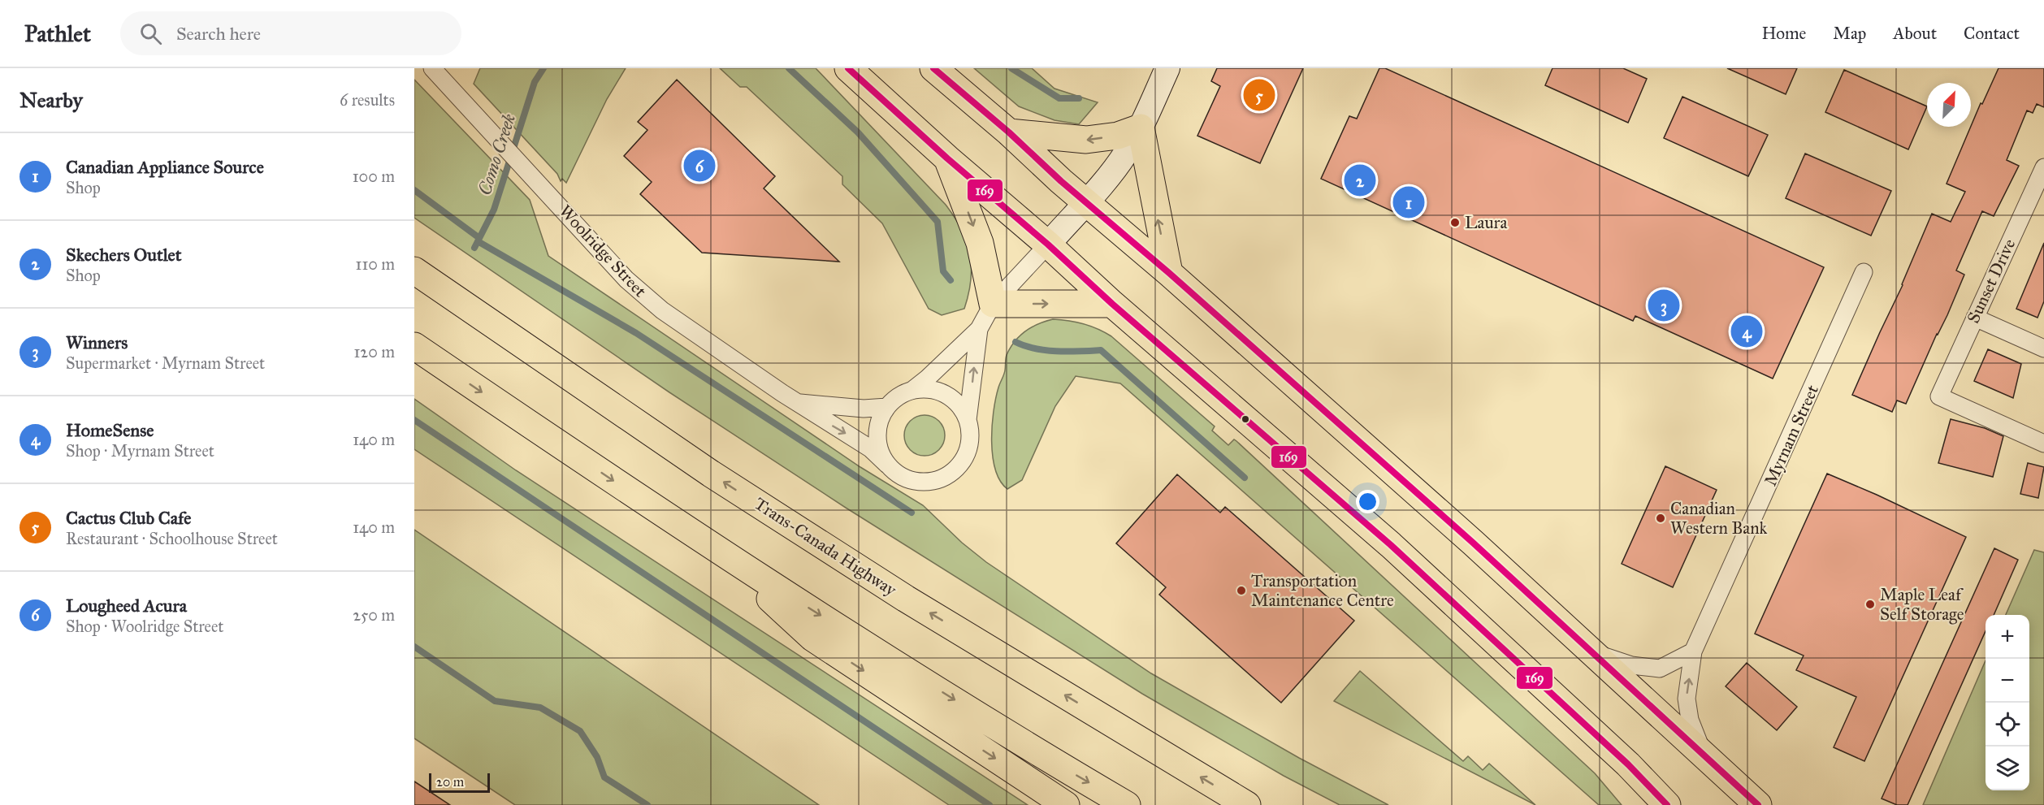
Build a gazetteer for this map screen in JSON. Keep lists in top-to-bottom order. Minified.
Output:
{"streets":{"main road":["Trans-Canada Highway"],"street":["Woolridge Street","Sunset Drive","Myrnam Street"]},"water":["Como Creek"],"places":["Laura","Canadian Western Bank","Transportation Maintenance Centre","Maple Leaf Self Storage"],"lines":["transit line 169"],"scale_bar":"20 m","north":"top right","page":{"header":"Pathlet","search":"Search here","nav":["Home","Map","About","Contact"],"heading":["Nearby","6 results"],"pins":["5","6","2","1","3","4"],"list":[{"mark":"1","name":"Canadian Appliance Source","note":"Shop","value":"100 m"},{"mark":"2","name":"Skechers Outlet","note":"Shop","value":"110 m"},{"mark":"3","name":"Winners","note":"Supermarket · Myrnam Street","value":"120 m"},{"mark":"4","name":"HomeSense","note":"Shop · Myrnam Street","value":"140 m"},{"mark":"5","name":"Cactus Club Cafe","note":"Restaurant · Schoolhouse Street","value":"140 m"},{"mark":"6","name":"Lougheed Acura","note":"Shop · Woolridge Street","value":"250 m"}],"map_buttons":["+","−"],"scale":"20 m"}}
